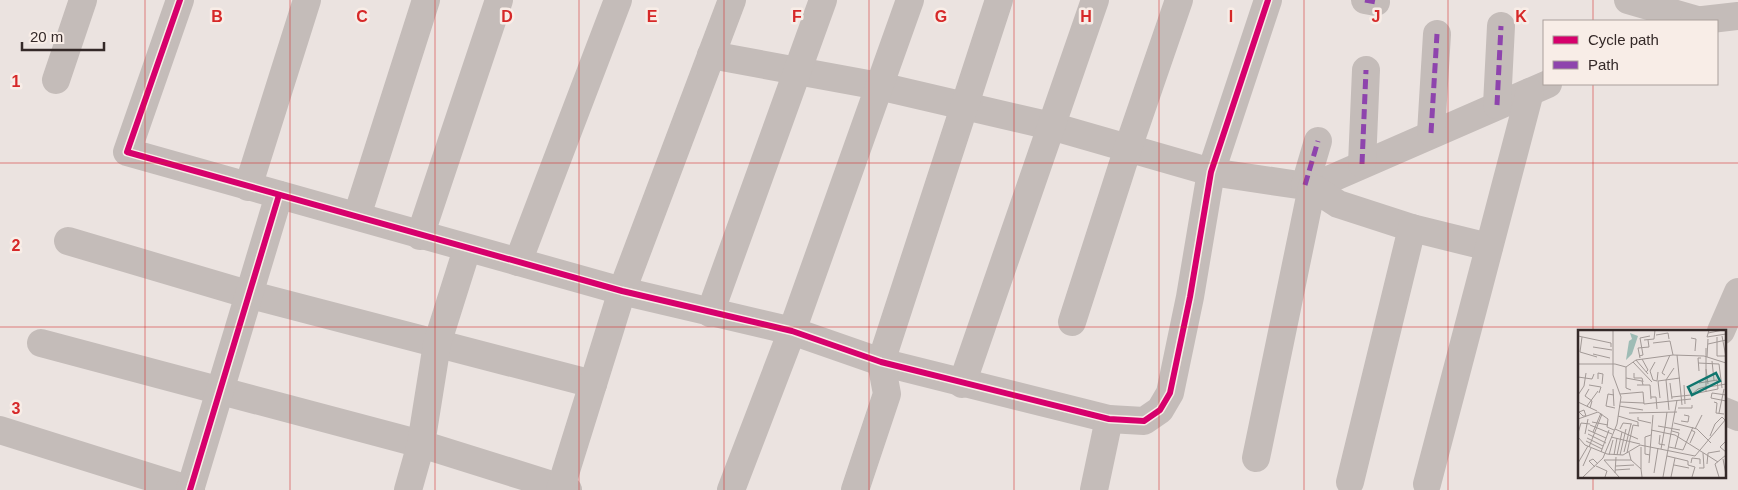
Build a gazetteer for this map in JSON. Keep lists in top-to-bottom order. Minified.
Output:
{"legend":["Cycle path","Path"],"scale_bar":"20 m","grid":{"columns":["B","C","D","E","F","G","H","I","J","K"],"rows":["1","2","3"]}}
